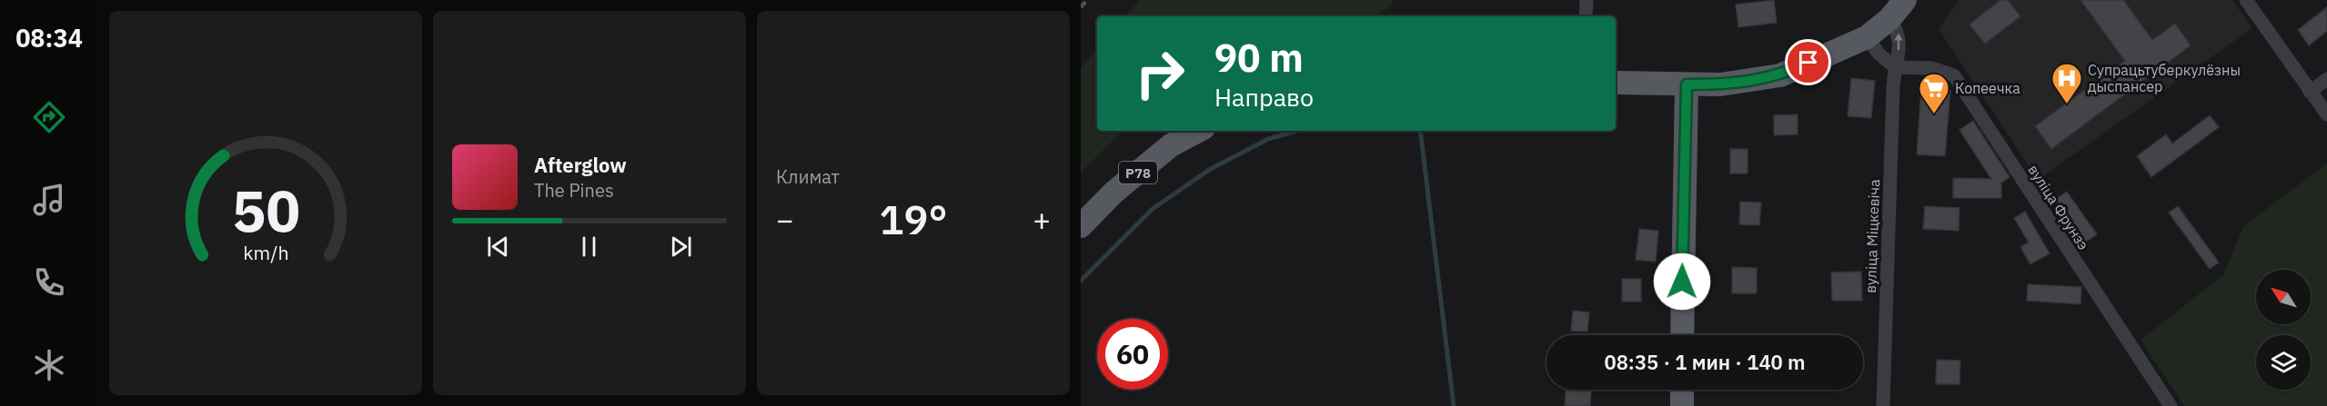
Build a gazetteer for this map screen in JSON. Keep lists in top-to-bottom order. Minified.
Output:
{"streets":{"main road":["Р78"],"street":["вуліца Фрунзэ","вуліца Міцкевіча"]},"crossings":[["вуліца Фрунзэ","вуліца Міцкевіча"]],"places":{"hospital":["Супрацьтуберкулёзны дыспансер"],"supermarket":["Копеечка"]},"north":"top left","page":{"tabs":"08:34","tile":"Климат","turn":["90 m","Направо"],"song":["Afterglow","The Pines"],"heat":["−","19°","+"],"limit":"60","trip":"08:35 · 1 мин · 140 m","gauge":["50","km/h"]}}
